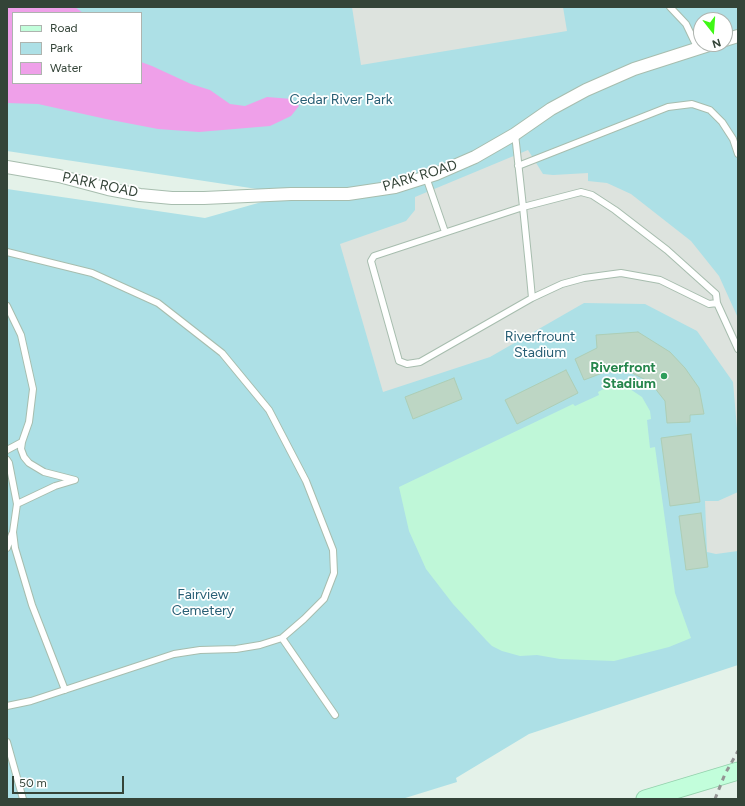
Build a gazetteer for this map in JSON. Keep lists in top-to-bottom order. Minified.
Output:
{"streets":{"street":["PARK ROAD"]},"parks":["Cedar River Park","Riverfrount Stadium","Fairview Cemetery"],"places":["Riverfront Stadium"],"legend":["Road","Park","Water"],"scale_bar":"50 m","north":"bottom"}
